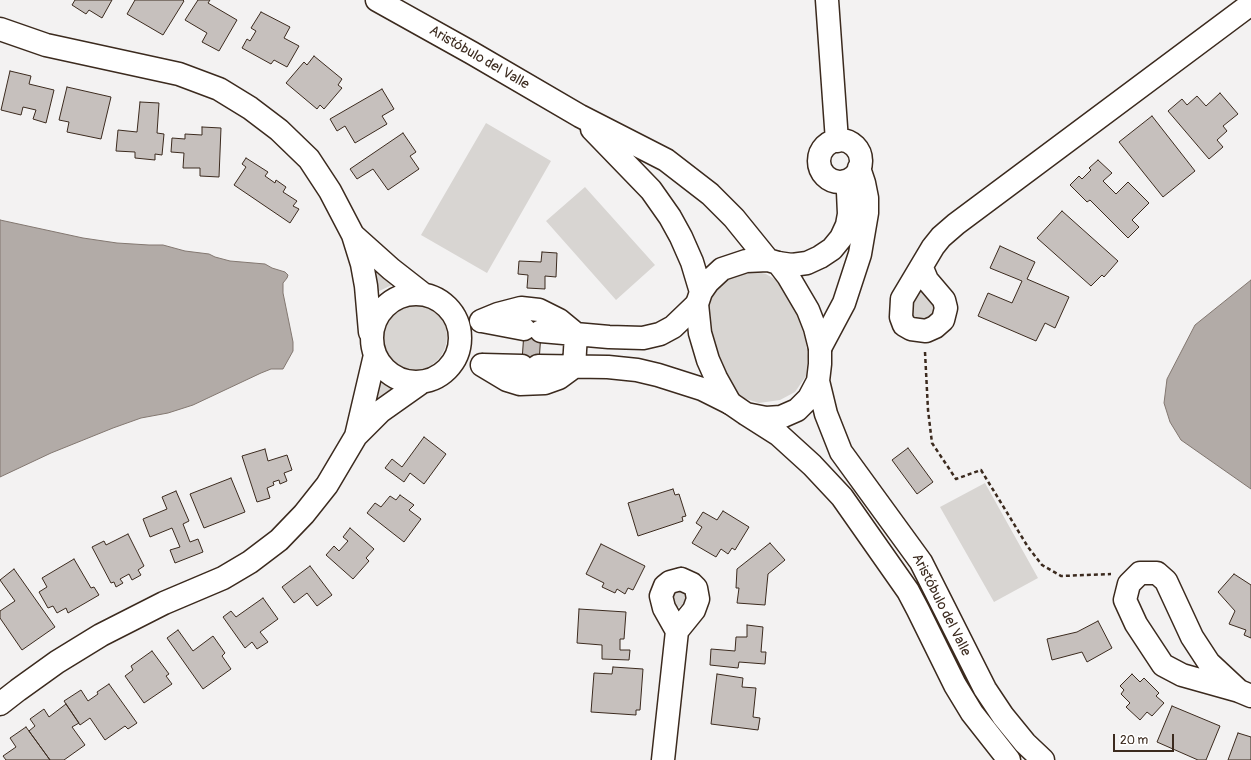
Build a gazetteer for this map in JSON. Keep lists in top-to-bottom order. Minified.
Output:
{"streets":{"street":["Aristóbulo del Valle"]},"scale_bar":"20 m"}
